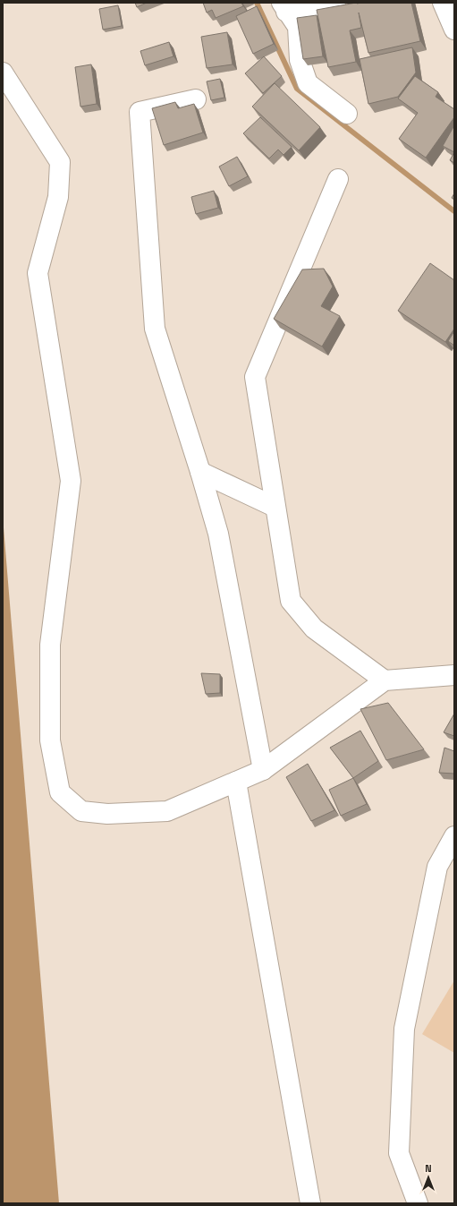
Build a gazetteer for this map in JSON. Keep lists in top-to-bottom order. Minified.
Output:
{"north":"top"}
